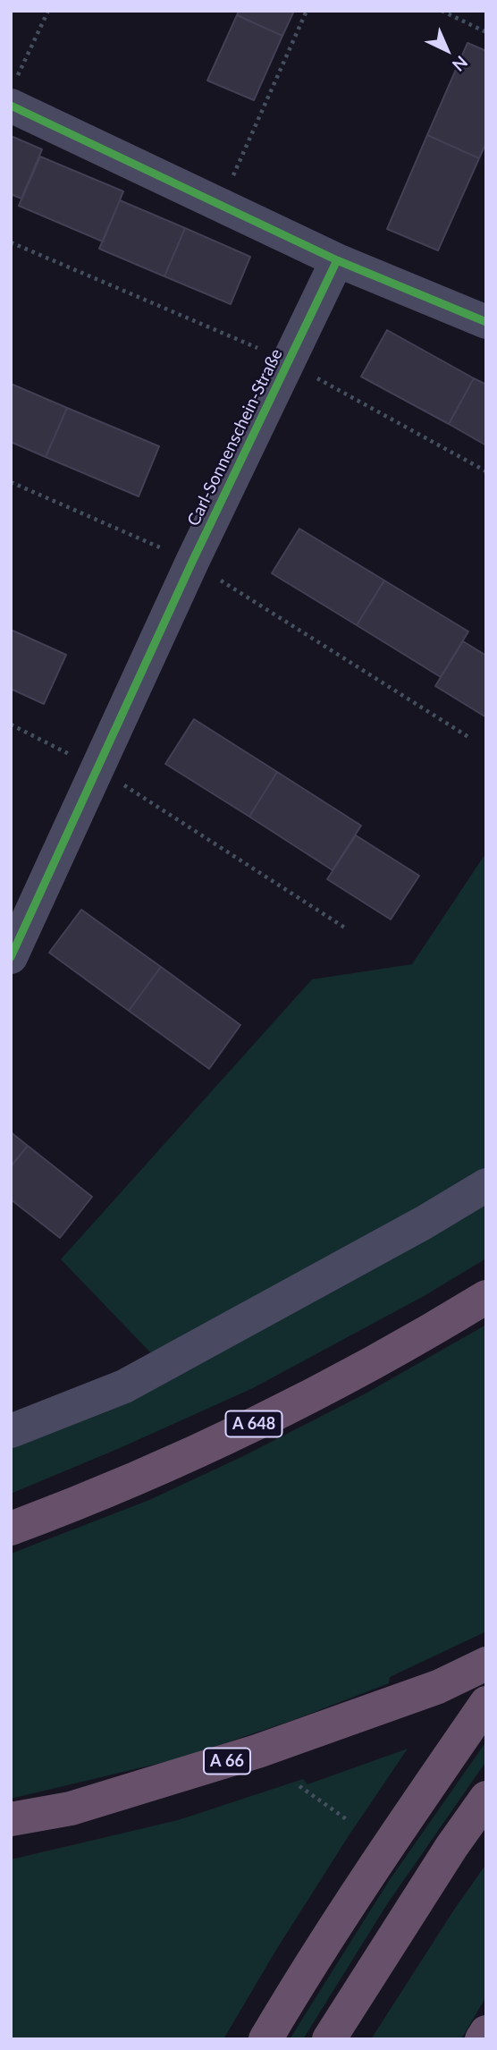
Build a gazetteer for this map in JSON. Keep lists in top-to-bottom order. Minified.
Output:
{"streets":{"highway":["A 648","A 66"],"street":["Carl-Sonnenschein-Straße"]},"north":"bottom right"}
